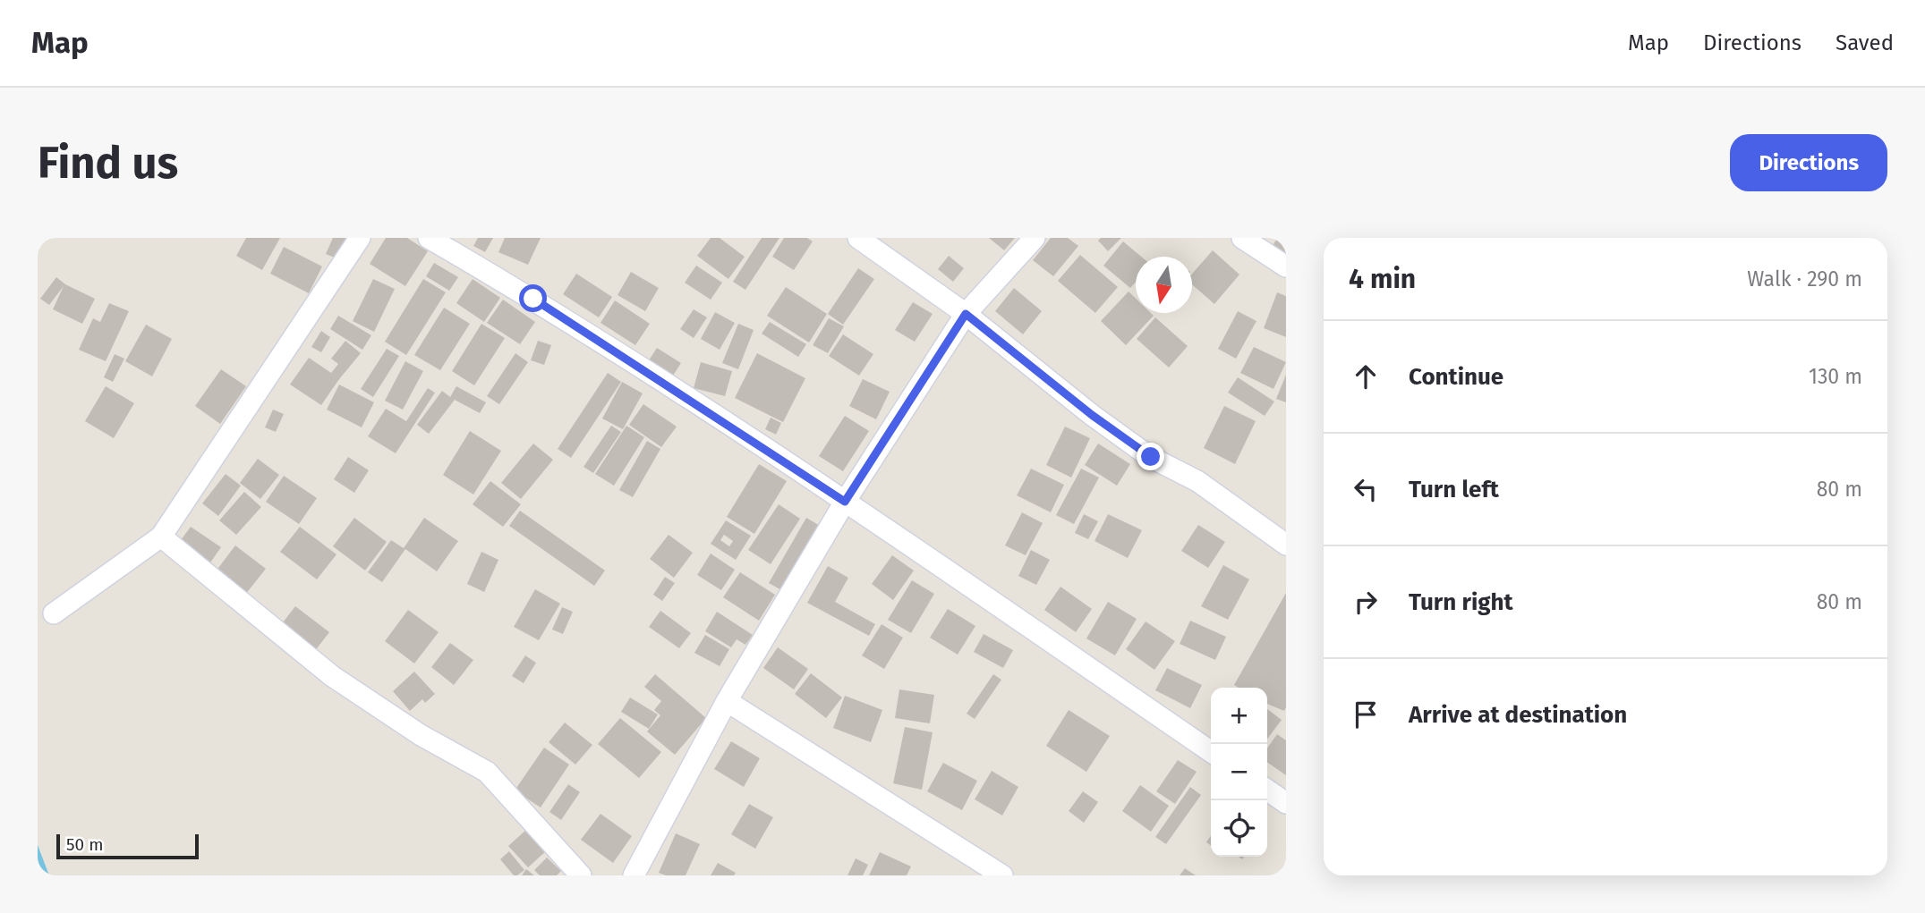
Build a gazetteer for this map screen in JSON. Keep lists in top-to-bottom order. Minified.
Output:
{"scale_bar":"50 m","north":"bottom","page":{"header":"Map","nav":["Map","Directions","Saved"],"buttons":"Directions","title":"Find us","heading":["4 min","Walk · 290 m"],"list":[["Continue","130 m"],["Turn left","80 m"],["Turn right","80 m"],"Arrive at destination"],"map_buttons":["+","−"],"scale":"50 m"}}
